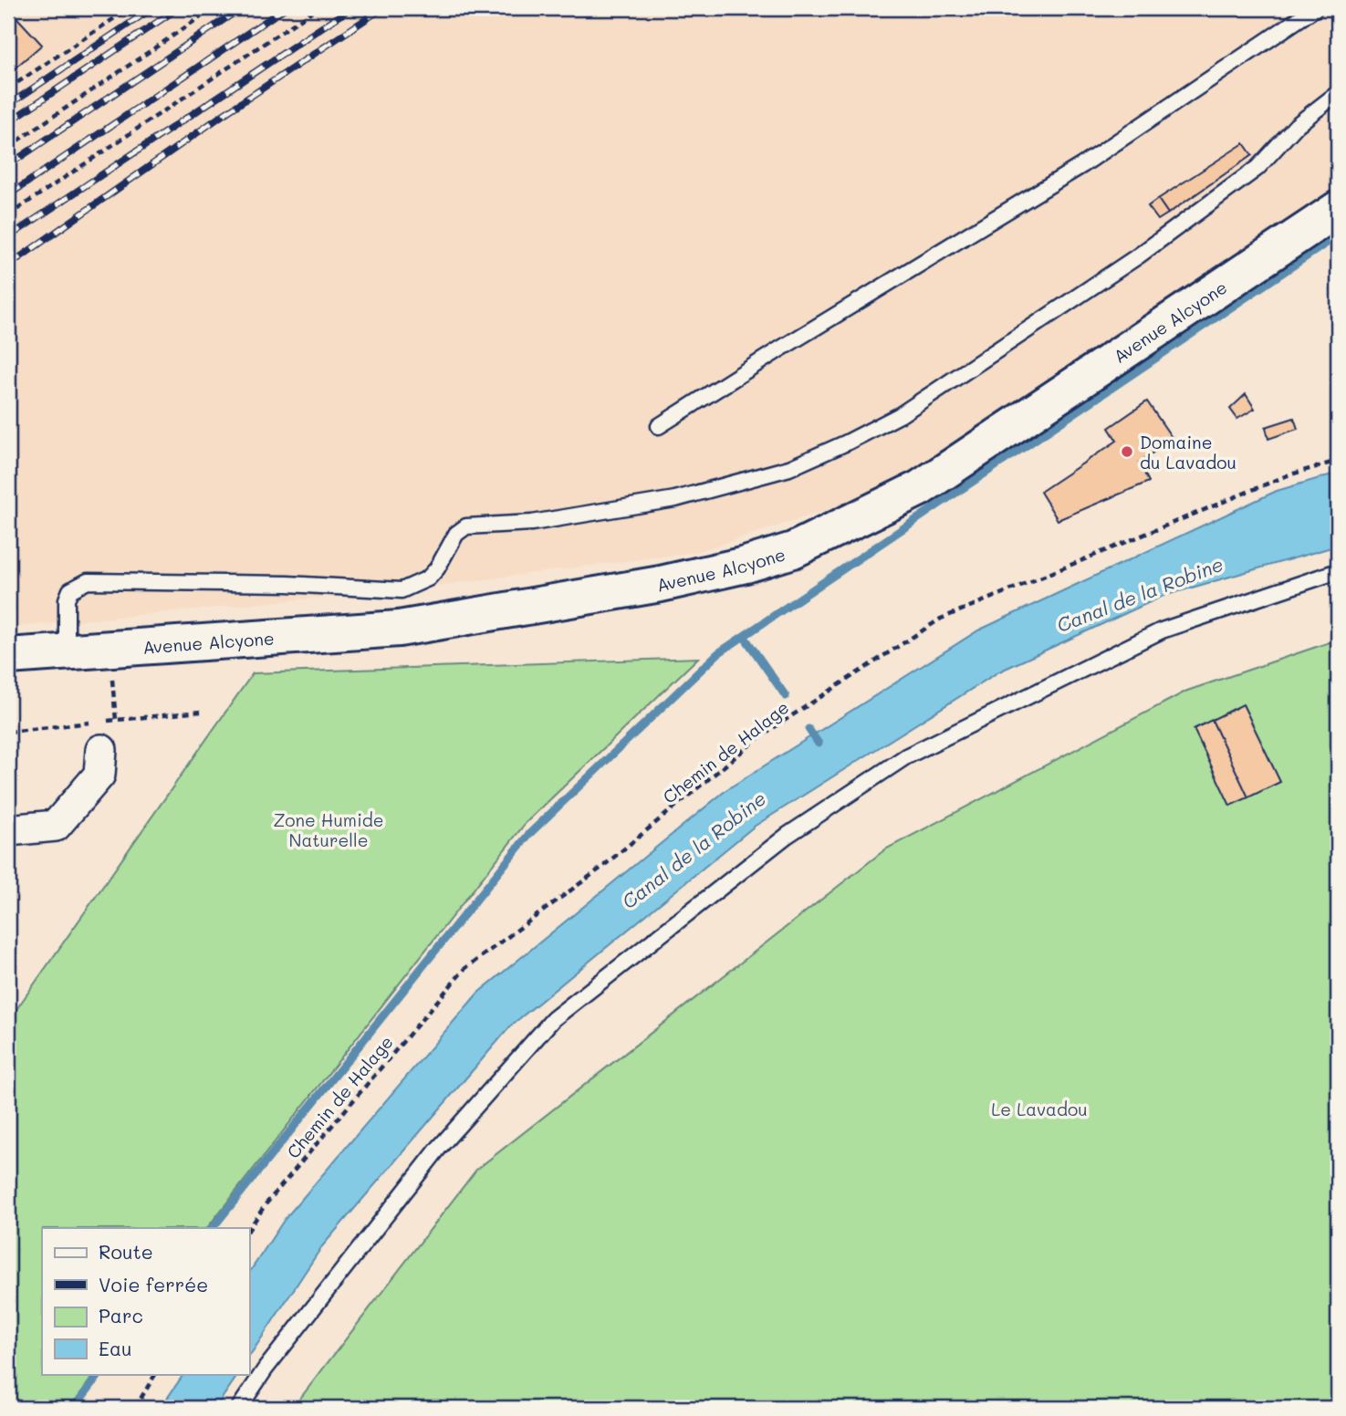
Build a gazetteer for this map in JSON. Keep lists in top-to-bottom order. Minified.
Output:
{"streets":{"street":["Avenue Alcyone"],"path":["Chemin de Halage"]},"water":["Canal de la Robine"],"parks":["Zone Humide Naturelle","Le Lavadou"],"places":["Domaine du Lavadou"],"legend":["Route","Voie ferrée","Parc","Eau"]}
